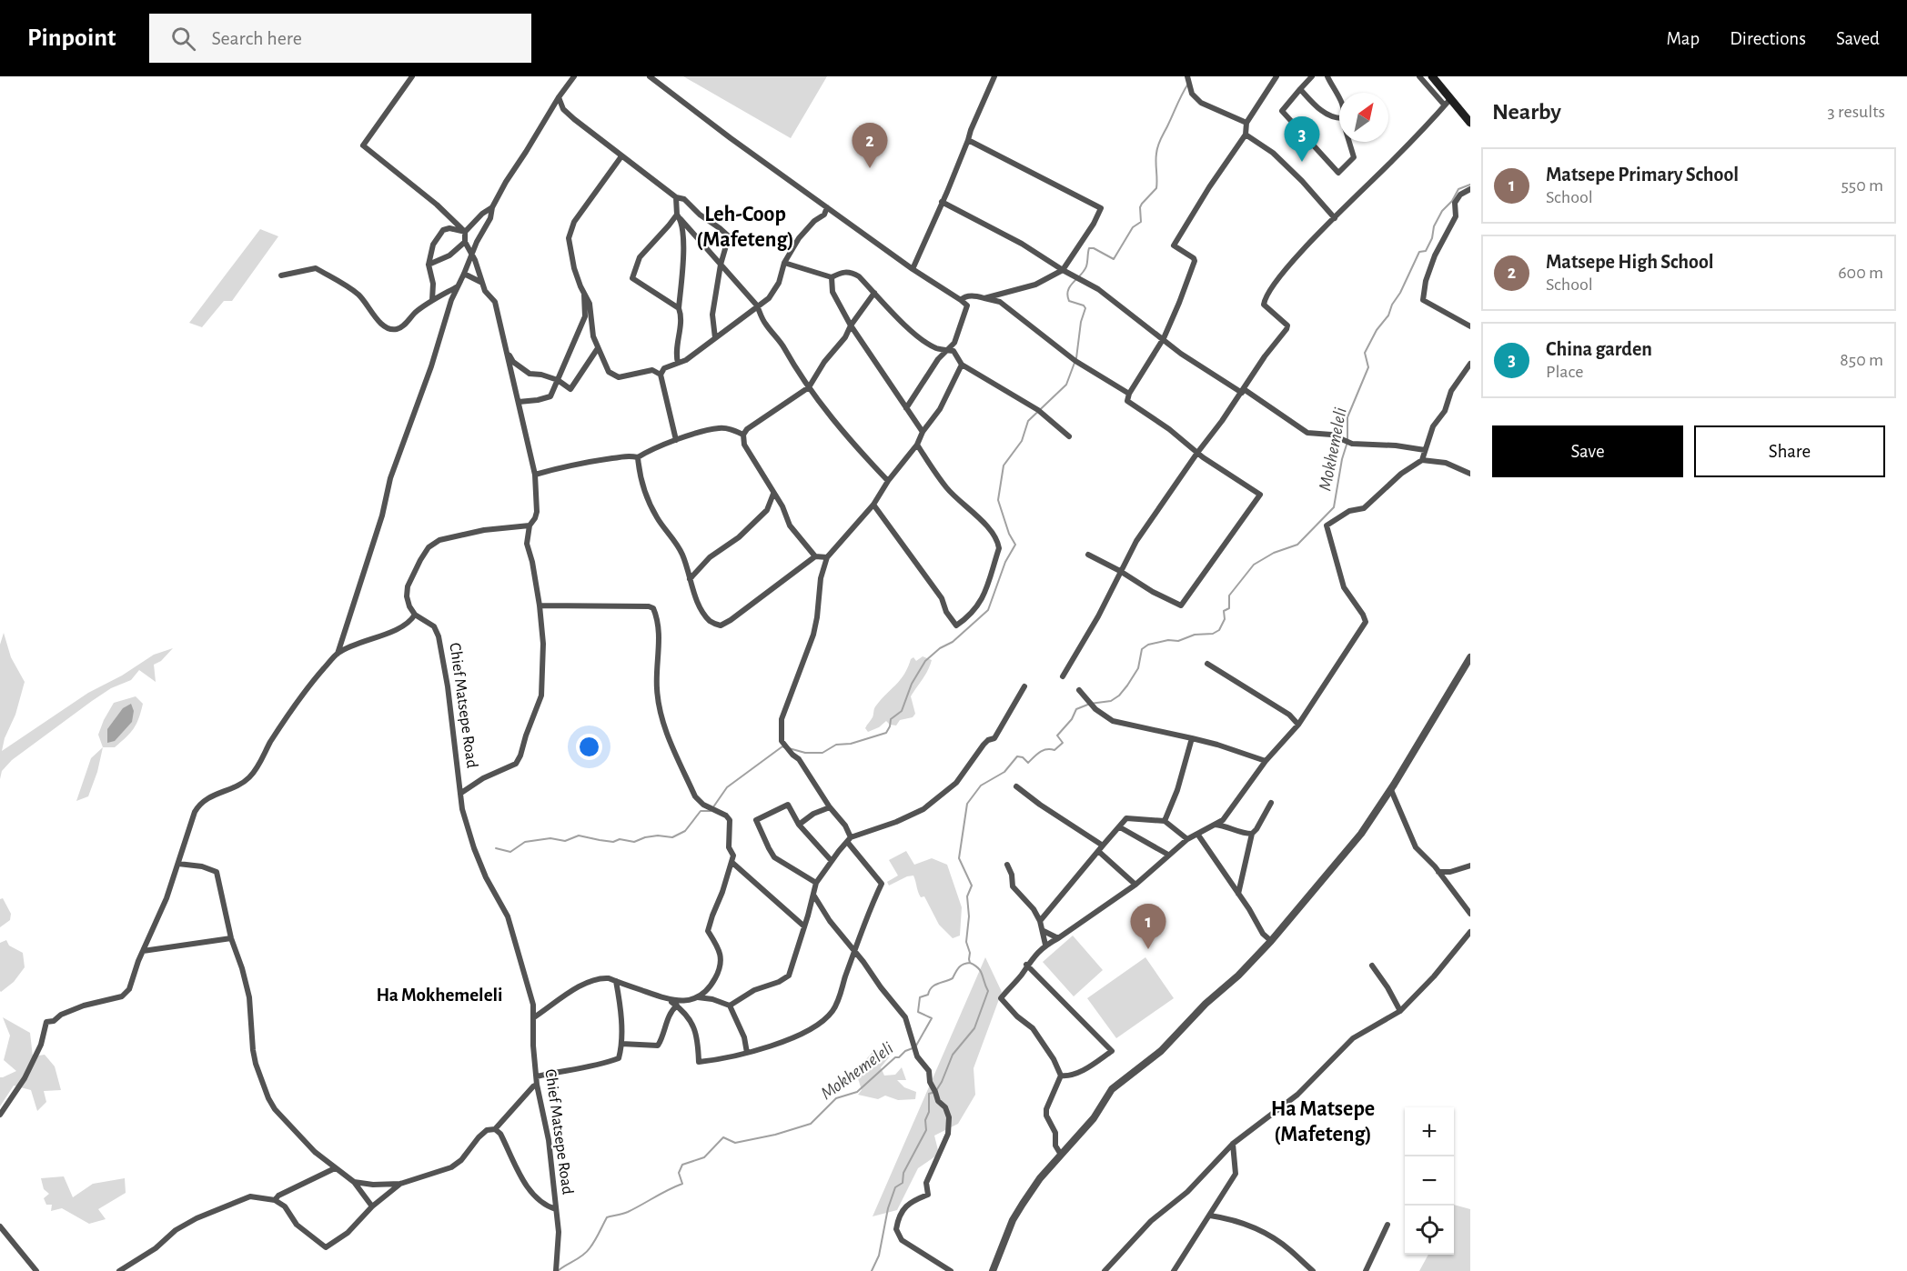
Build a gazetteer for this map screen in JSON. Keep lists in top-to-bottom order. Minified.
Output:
{"streets":{"street":["Chief Matsepe Road"]},"districts":["Leh-Coop (Mafeteng)","Ha Mokhemeleli","Ha Matsepe (Mafeteng)"],"water":["Mokhemeleli"],"north":"top right","page":{"header":"Pinpoint","search":"Search here","nav":["Map","Directions","Saved"],"heading":["Nearby","3 results"],"pins":["3","2","1"],"list":[{"mark":"1","name":"Matsepe Primary School","note":"School","value":"550 m"},{"mark":"2","name":"Matsepe High School","note":"School","value":"600 m"},{"mark":"3","name":"China garden","note":"Place","value":"850 m"}],"buttons":["Save","Share"],"map_buttons":["+","−"]}}
